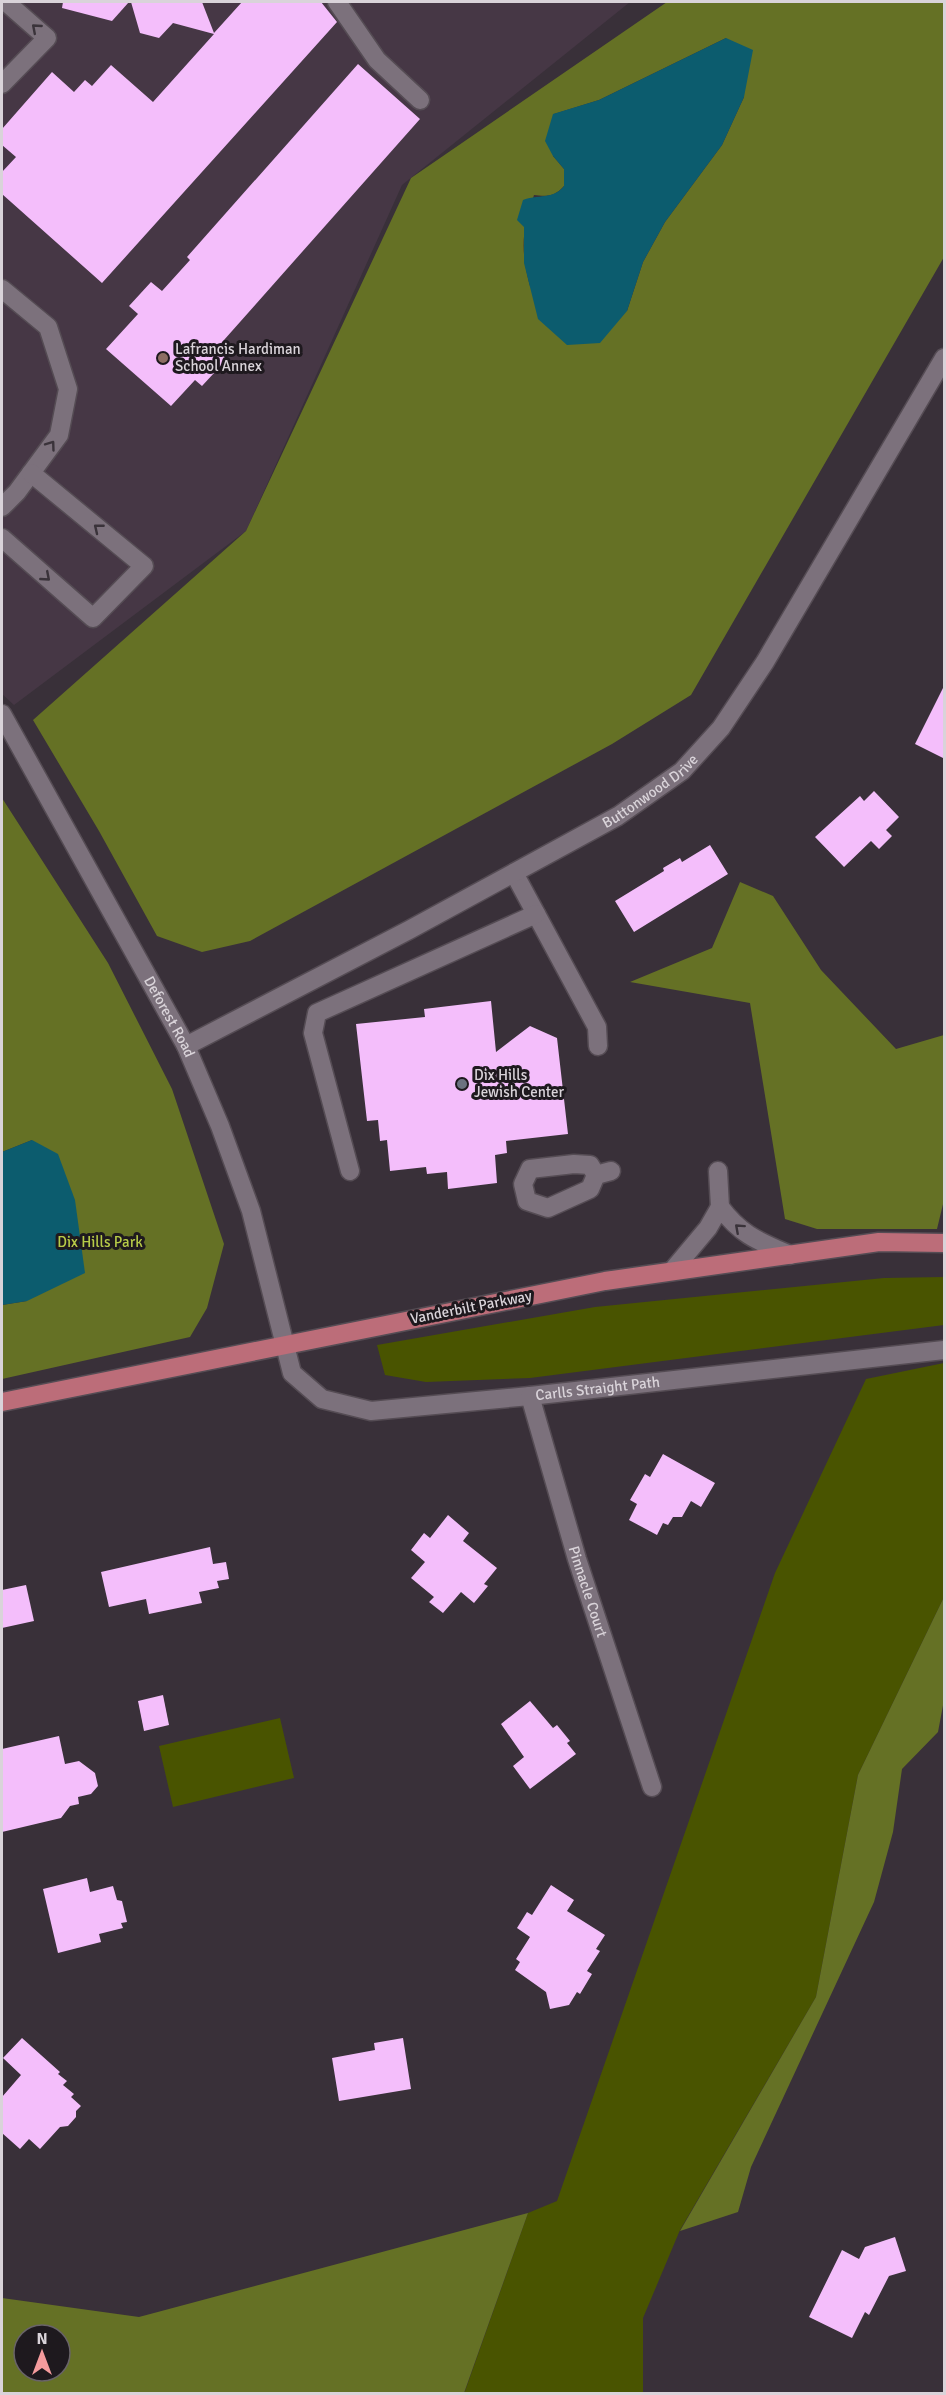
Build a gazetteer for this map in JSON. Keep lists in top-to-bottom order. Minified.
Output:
{"streets":{"main road":["Vanderbilt Parkway"],"street":["Buttonwood Drive","Deforest Road","Carlls Straight Path","Pinnacle Court"]},"crossings":[["Buttonwood Drive","Deforest Road"],["Deforest Road","Vanderbilt Parkway"],["Deforest Road","Carlls Straight Path"],["Vanderbilt Parkway","Carlls Straight Path"],["Carlls Straight Path","Pinnacle Court"]],"parks":["Dix Hills Park"],"places":["Lafrancis Hardiman School Annex","Dix Hills Jewish Center"],"north":"top"}
